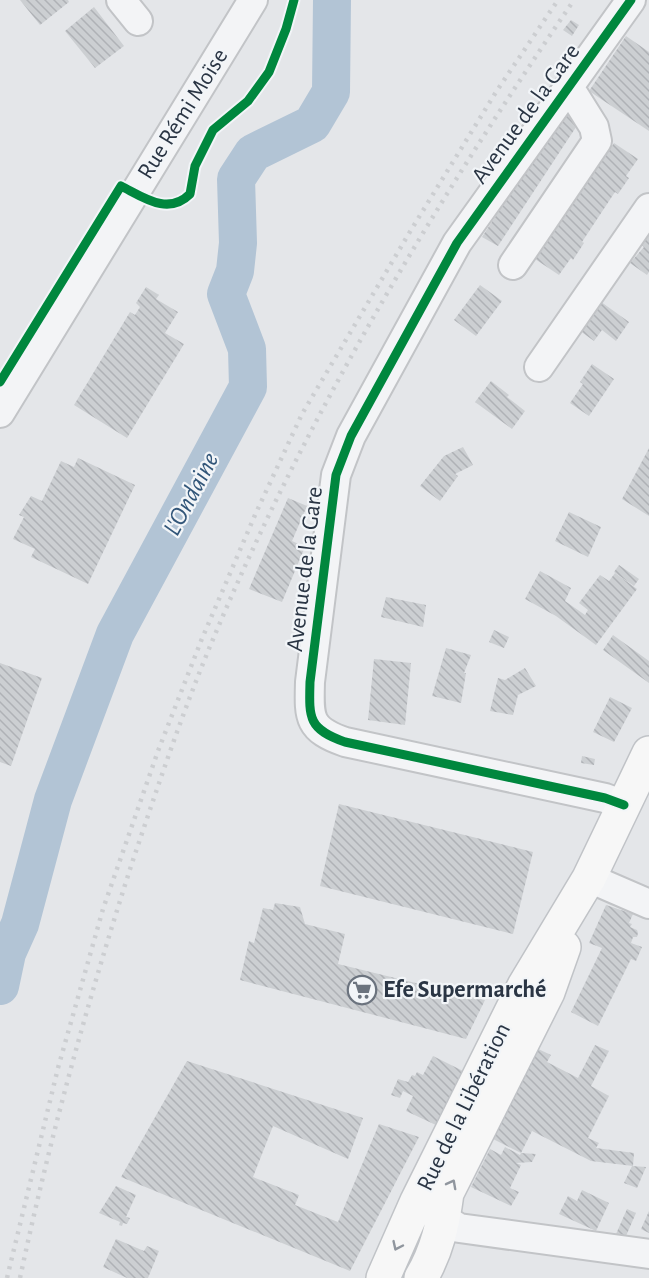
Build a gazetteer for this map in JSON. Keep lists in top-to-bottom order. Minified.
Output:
{"streets":{"main road":["Rue de la Libération"],"street":["Rue Rémi Moïse","Avenue de la Gare"]},"crossings":[["Avenue de la Gare","Rue de la Libération"]],"water":["L'Ondaine"],"places":{"supermarket":["Efe Supermarché"]}}
